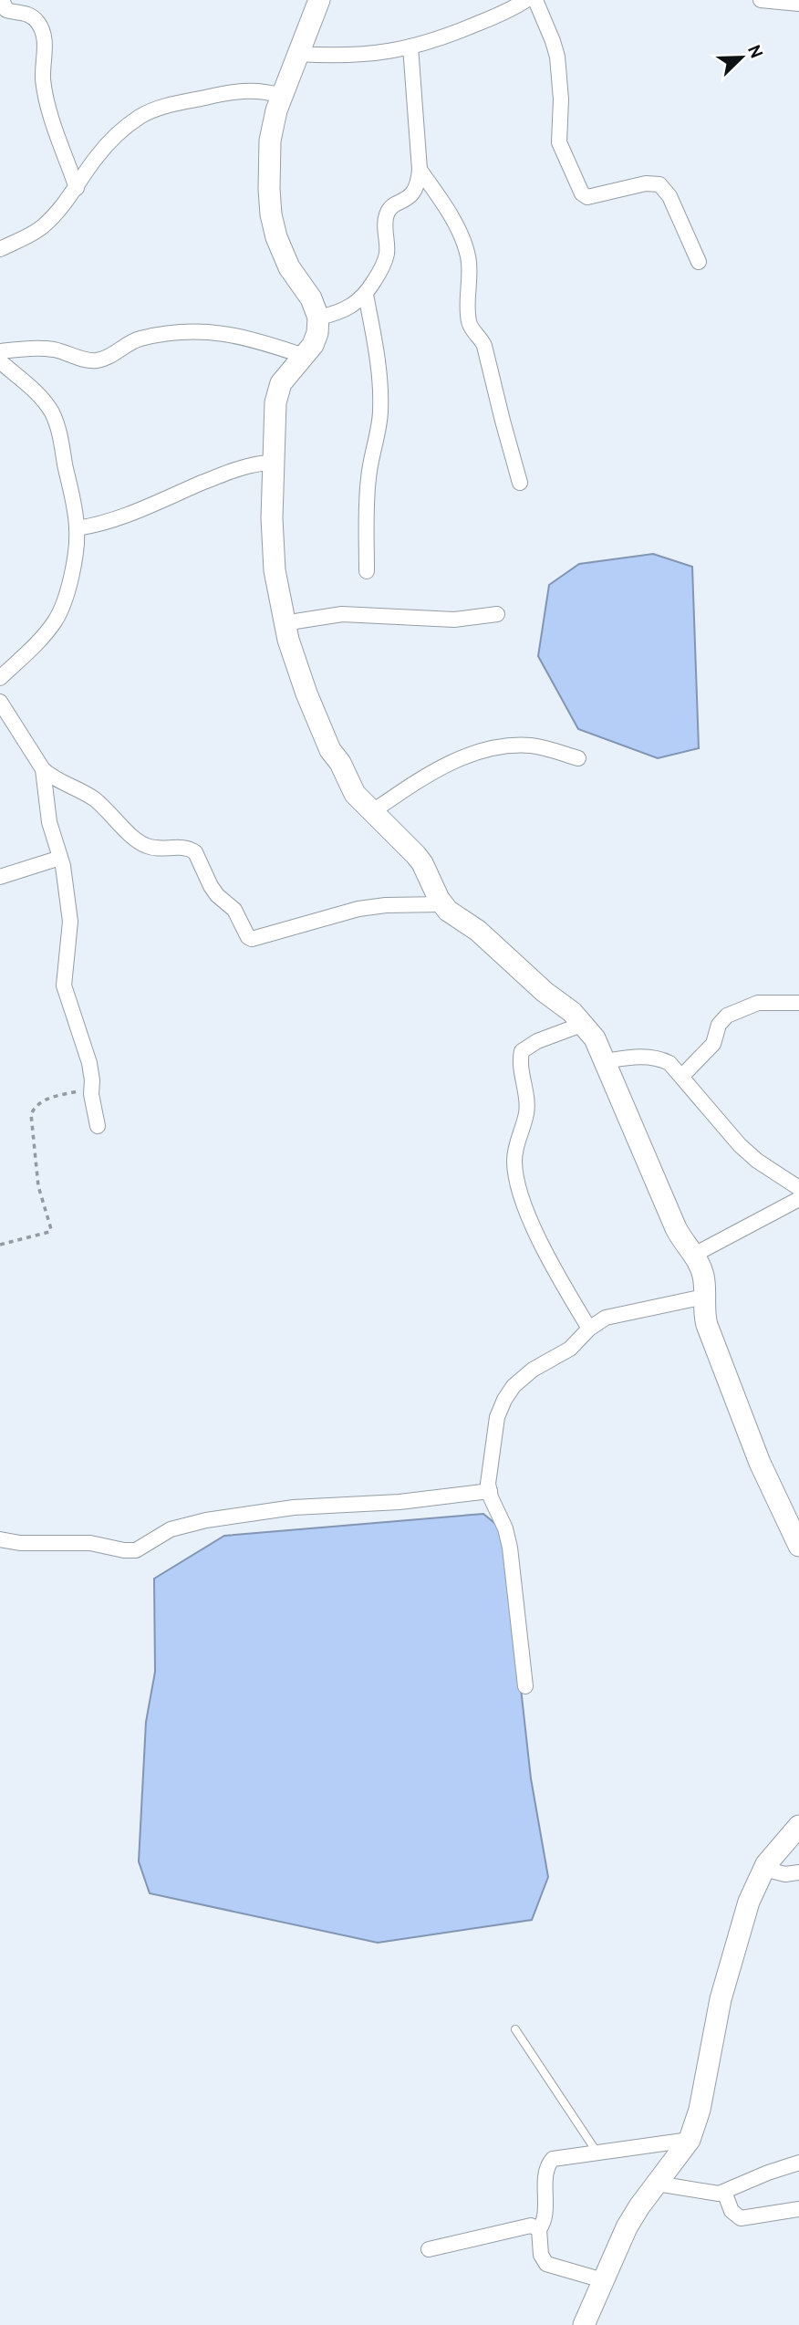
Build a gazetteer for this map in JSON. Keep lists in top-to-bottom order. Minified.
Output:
{"north":"top right"}
